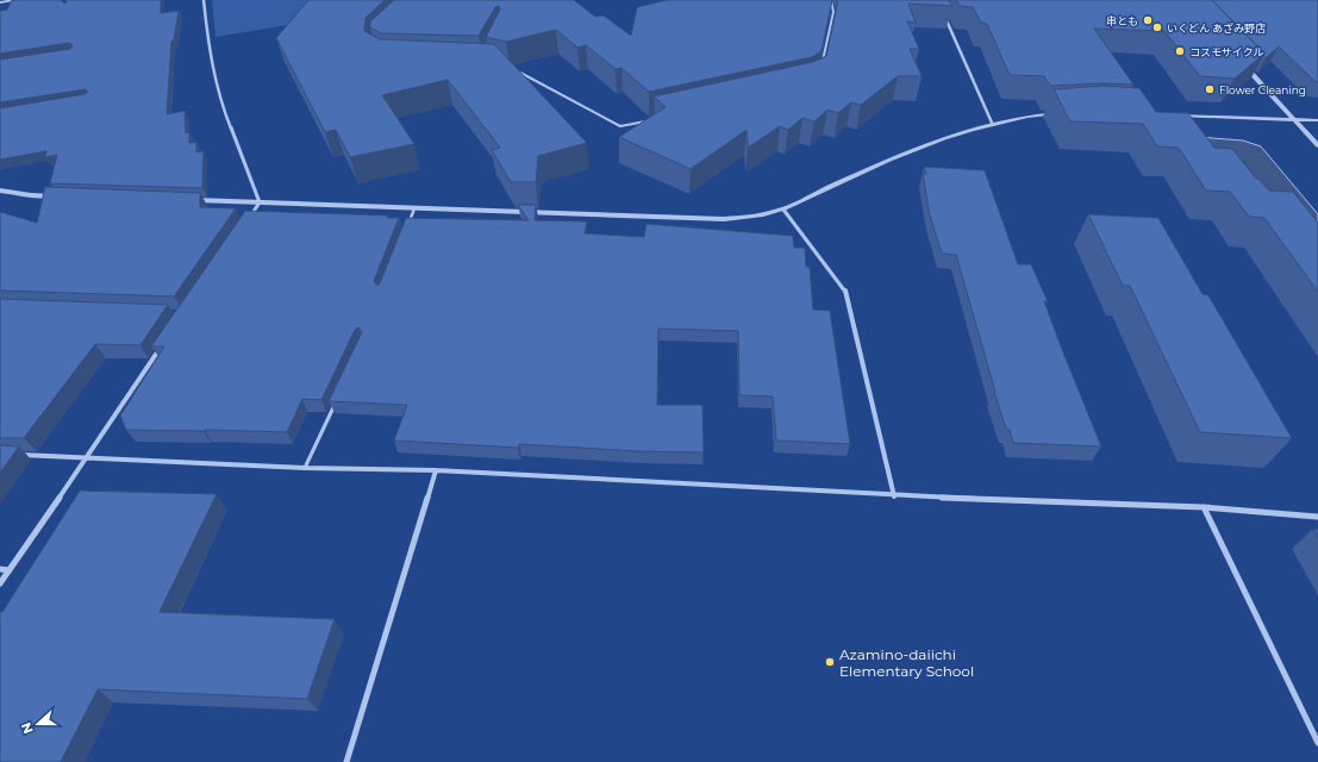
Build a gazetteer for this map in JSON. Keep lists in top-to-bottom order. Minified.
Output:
{"places":["串とも","いくどん あざみ野店","コスモサイクル","Flower Cleaning","Azamino-daiichi Elementary School"],"north":"left"}
